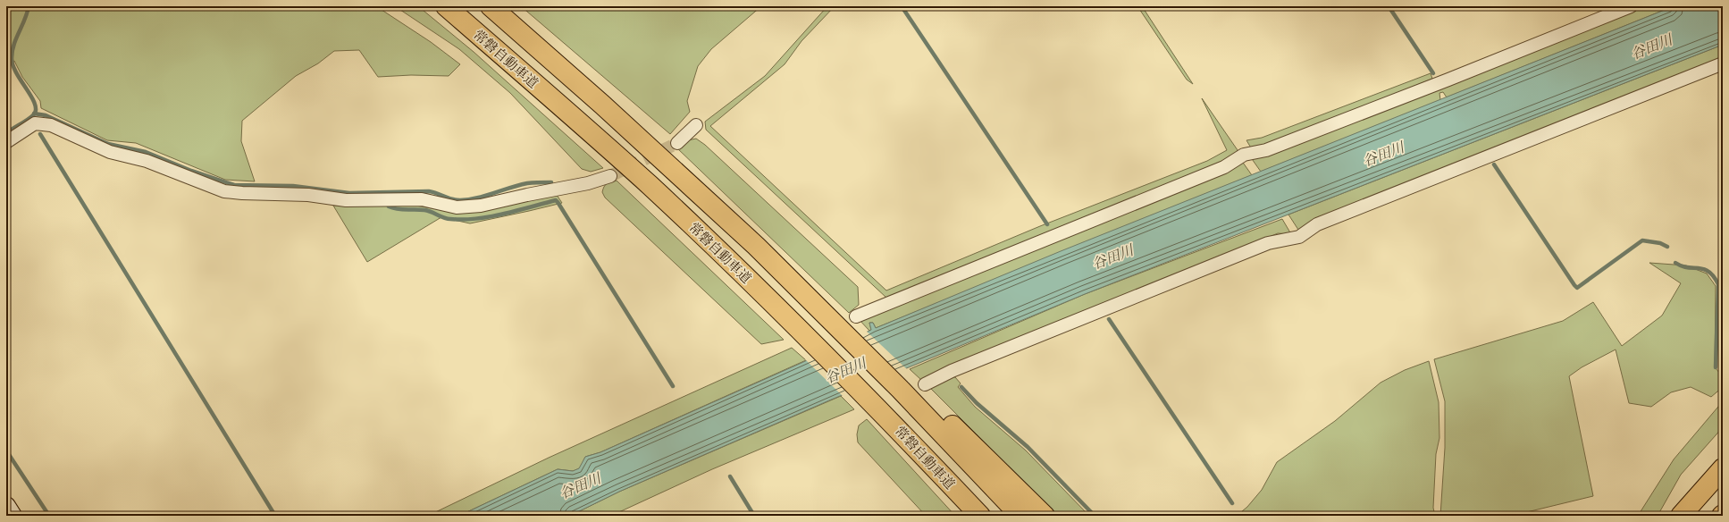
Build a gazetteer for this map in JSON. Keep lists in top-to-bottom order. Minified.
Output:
{"streets":{"highway":["常磐自動車道"]},"water":["谷田川"]}
